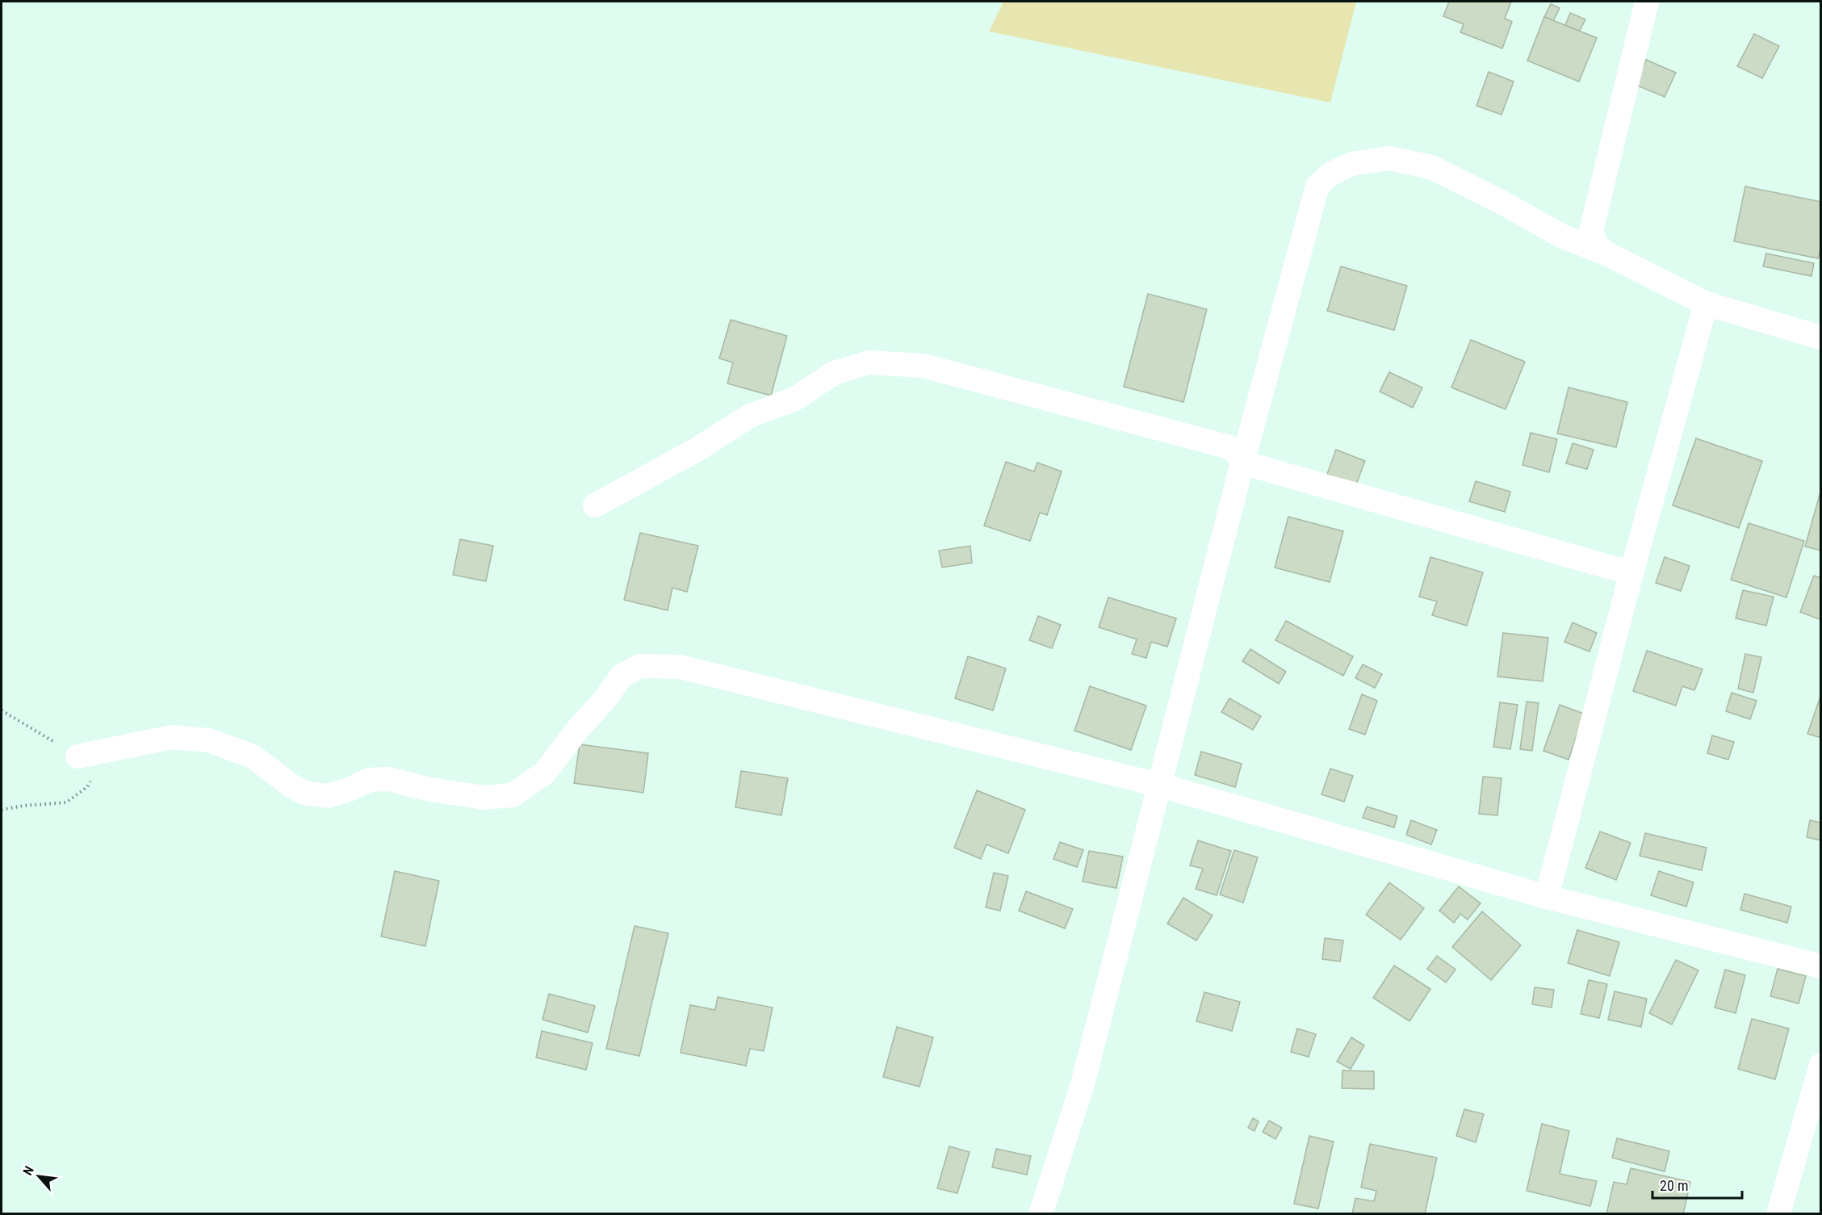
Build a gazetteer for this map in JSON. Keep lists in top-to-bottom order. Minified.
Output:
{"scale_bar":"20 m","north":"top left"}
